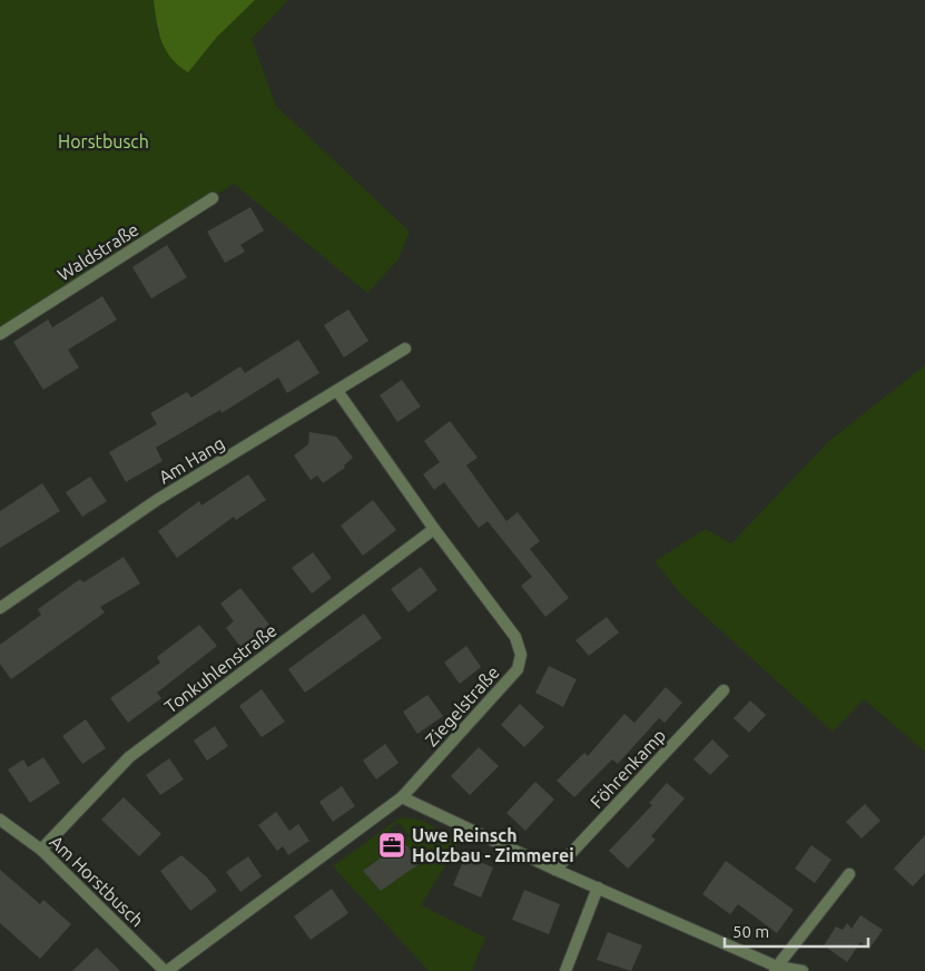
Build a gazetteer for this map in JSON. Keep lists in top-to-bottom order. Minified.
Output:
{"streets":{"street":["Waldstraße","Am Hang","Tonkuhlenstraße","Ziegelstraße","Föhrenkamp","Am Horstbusch"]},"crossings":[["Am Hang","Ziegelstraße"],["Tonkuhlenstraße","Ziegelstraße"],["Tonkuhlenstraße","Am Horstbusch"],["Ziegelstraße","Am Horstbusch"]],"parks":["Horstbusch"],"places":{"office":["Uwe Reinsch Holzbau - Zimmerei"]},"scale_bar":"50 m"}
